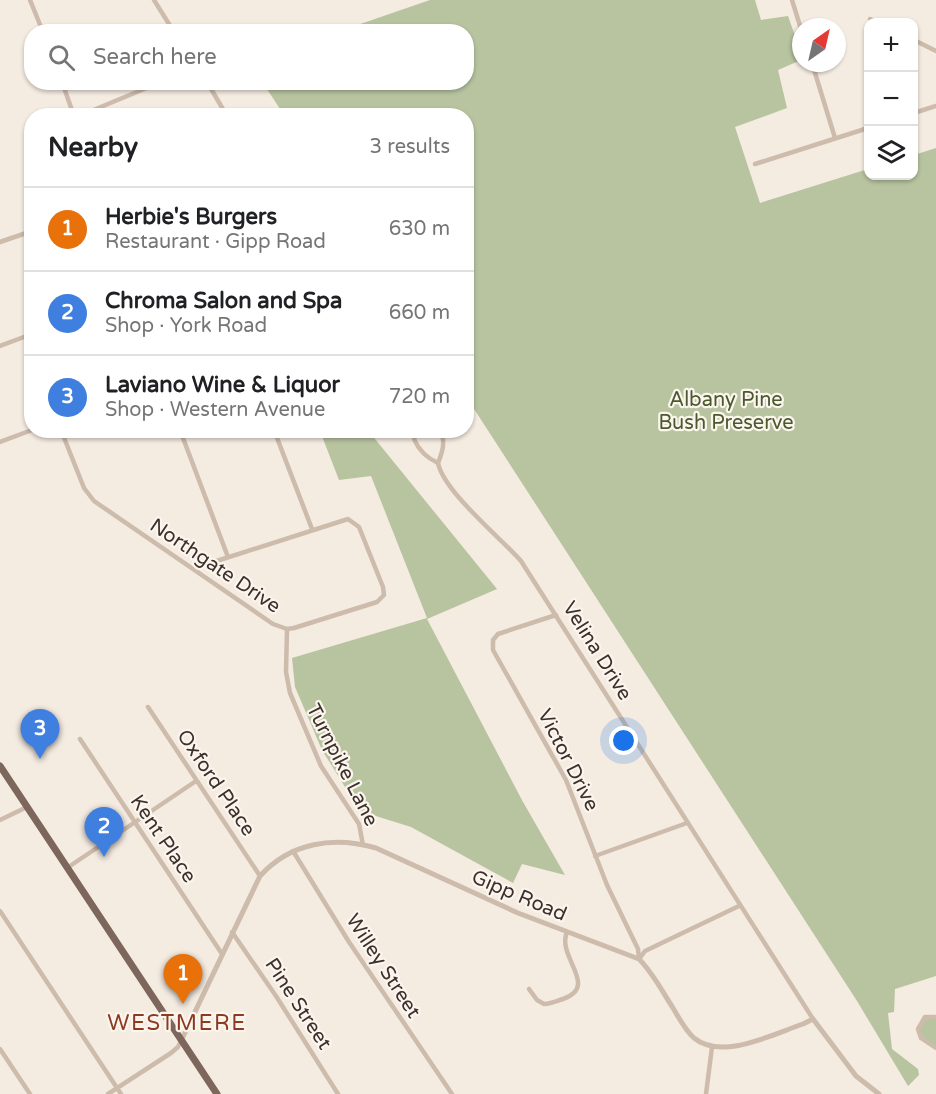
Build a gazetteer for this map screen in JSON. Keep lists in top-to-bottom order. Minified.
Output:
{"streets":{"street":["Northgate Drive","Velina Drive","Victor Drive","Turnpike Lane","Oxford Place","Kent Place","Gipp Road","Willey Street","Pine Street"]},"crossings":[["Northgate Drive","Turnpike Lane"],["Velina Drive","Victor Drive"],["Victor Drive","Gipp Road"],["Turnpike Lane","Gipp Road"],["Oxford Place","Gipp Road"],["Kent Place","Gipp Road"],["Gipp Road","Willey Street"],["Gipp Road","Pine Street"]],"districts":["WESTMERE"],"parks":["Albany Pine Bush Preserve"],"north":"top right","page":{"map_buttons":["+","−"],"search":"Search here","heading":["Nearby","3 results"],"list":[{"mark":"1","name":"Herbie's Burgers","note":"Restaurant · Gipp Road","value":"630 m"},{"mark":"2","name":"Chroma Salon and Spa","note":"Shop · York Road","value":"660 m"},{"mark":"3","name":"Laviano Wine & Liquor","note":"Shop · Western Avenue","value":"720 m"}],"pins":["3","2","1"]}}
